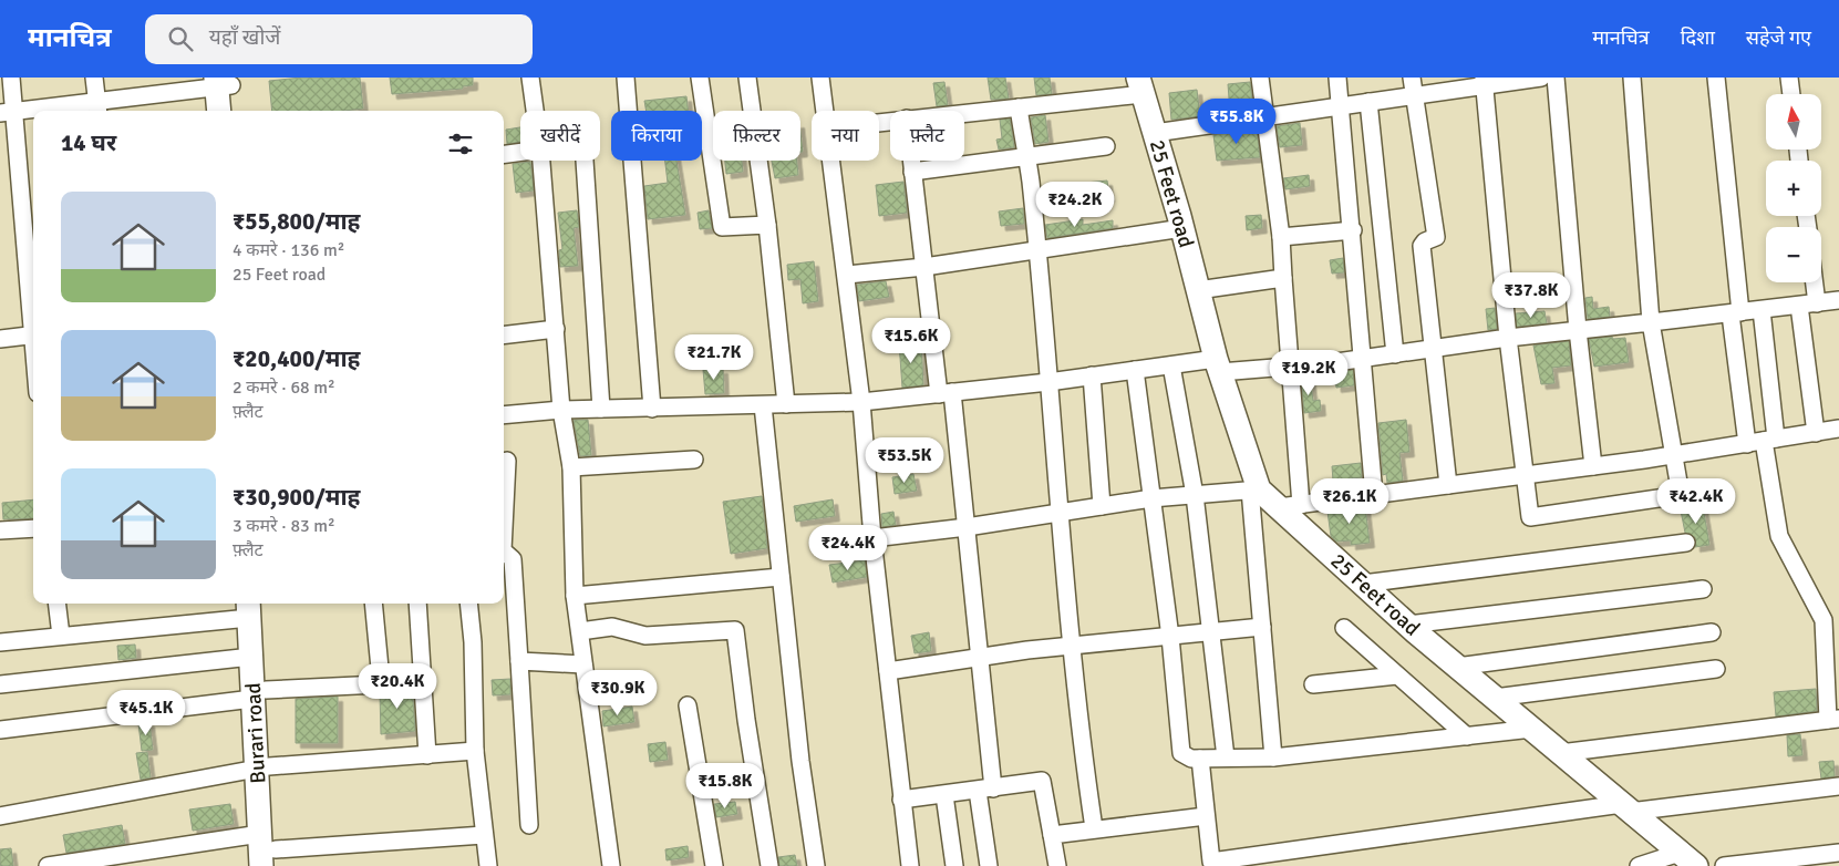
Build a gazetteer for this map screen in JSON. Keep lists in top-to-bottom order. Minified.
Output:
{"streets":{"street":["25 Feet road","Burari road"]},"north":"top","page":{"header":"मानचित्र","search":"यहाँ खोजें","nav":["मानचित्र","दिशा","सहेजे गए"],"map_buttons":["+","−"],"price":["₹55.8K","₹24.2K","₹37.8K","₹15.6K","₹21.7K","₹19.2K","₹53.5K","₹26.1K","₹42.4K","₹24.4K","₹20.4K","₹30.9K","₹45.1K","₹15.8K"],"chip":["खरीदें","किराया","फ़िल्टर","नया","फ़्लैट"],"heading":"14 घर","list":[{"name":"₹55,800/माह","note":"4 कमरे · 136 m² · 25 Feet road"},{"name":"₹20,400/माह","note":"2 कमरे · 68 m² · फ़्लैट"},{"name":"₹30,900/माह","note":"3 कमरे · 83 m² · फ़्लैट"}]}}
